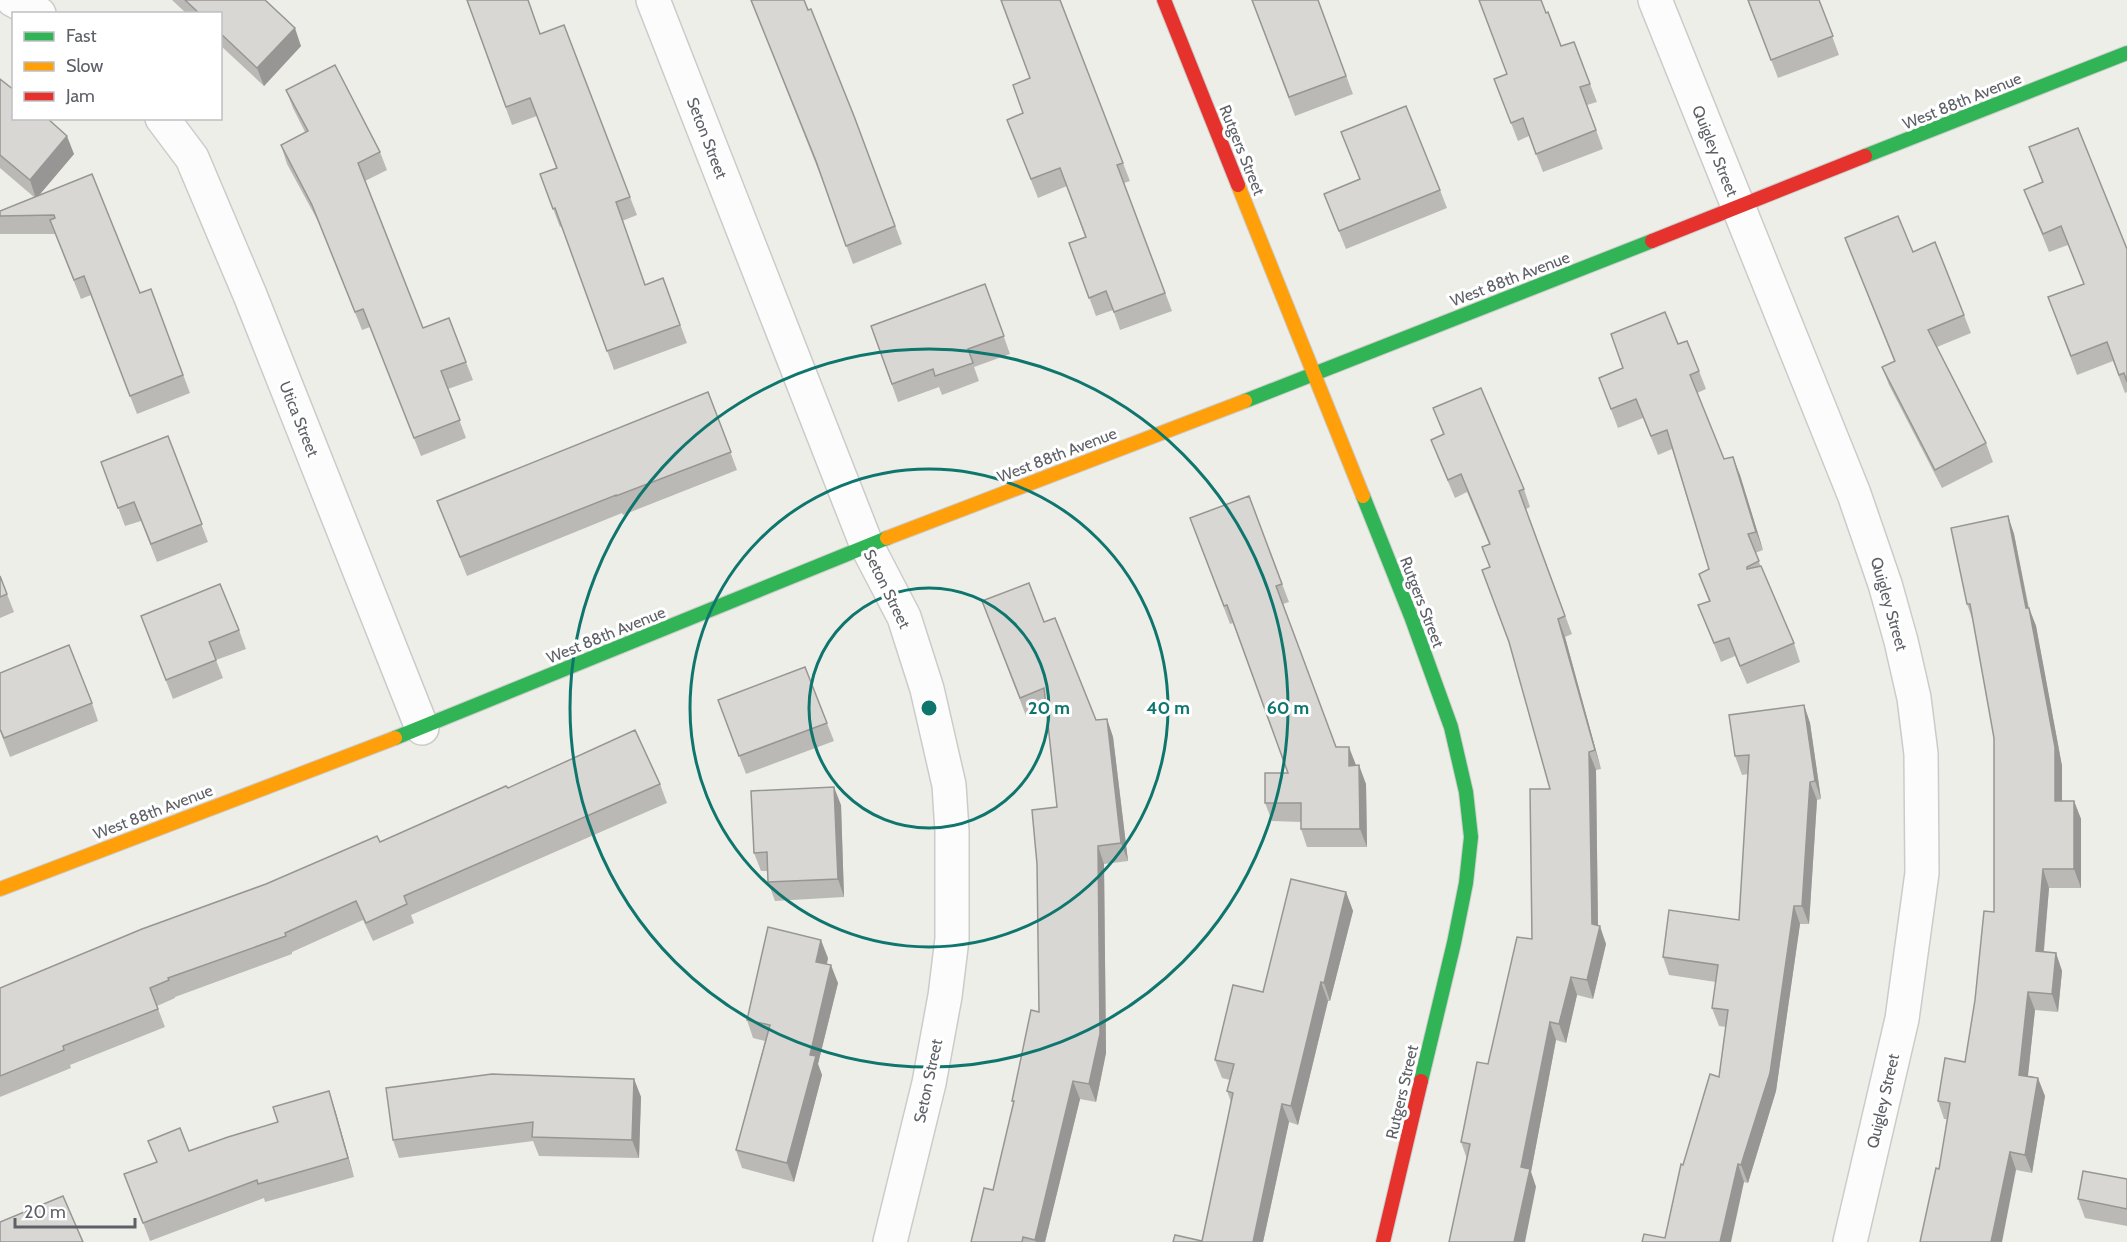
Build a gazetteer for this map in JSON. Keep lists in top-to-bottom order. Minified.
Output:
{"streets":{"street":["West 88th Avenue","Seton Street","Rutgers Street","Quigley Street","Utica Street"]},"crossings":[["West 88th Avenue","Seton Street"],["West 88th Avenue","Rutgers Street"],["West 88th Avenue","Quigley Street"],["West 88th Avenue","Utica Street"]],"legend":["Fast","Slow","Jam"],"scale_bar":"20 m","rings":["20 m","40 m","60 m"]}
